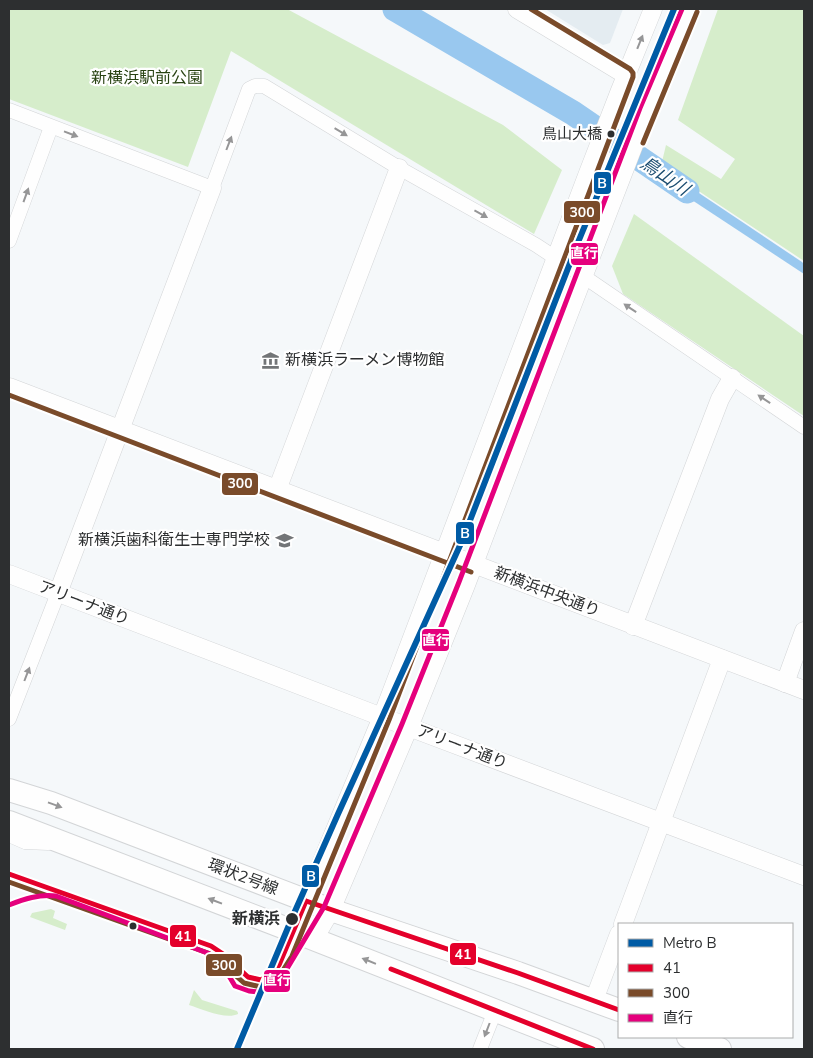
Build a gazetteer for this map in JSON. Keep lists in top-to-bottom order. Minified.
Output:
{"streets":{"main road":["環状2号線"],"street":["新横浜中央通り","アリーナ通り"]},"water":["鳥山川"],"parks":["新横浜駅前公園"],"places":{"other":["鳥山大橋","新横浜"],"museum":["新横浜ラーメン博物館"],"school or university":["新横浜歯科衛生士専門学校"]},"lines":["metro line B","transit line 300","transit line 直行","transit line 41"],"legend":["Metro B","41","300","直行"]}
